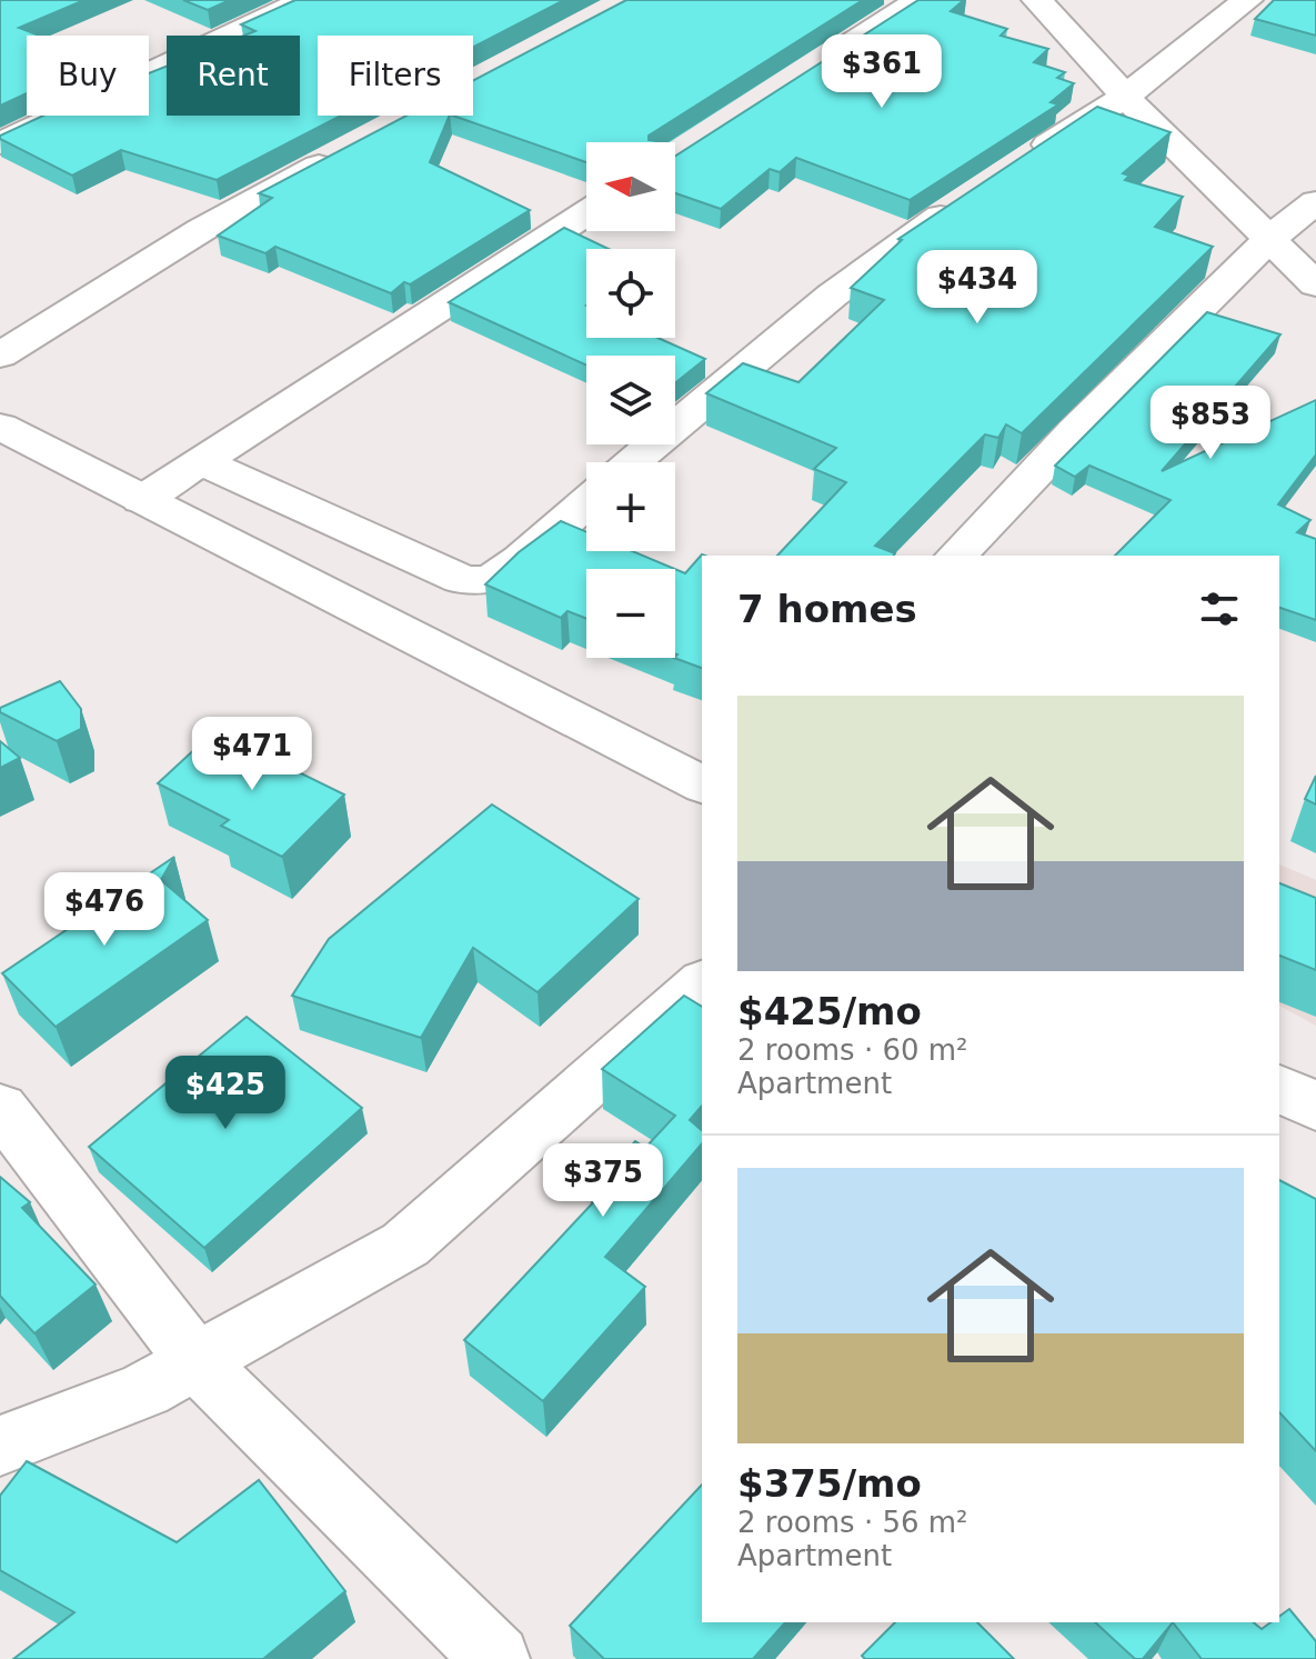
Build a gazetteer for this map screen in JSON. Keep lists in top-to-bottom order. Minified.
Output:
{"north":"left","page":{"price":["$361","$434","$853","$471","$476","$425","$375"],"chip":["Buy","Rent","Filters"],"map_buttons":["+","−"],"heading":"7 homes","list":[{"name":"$425/mo","note":"2 rooms · 60 m² · Apartment"},{"name":"$375/mo","note":"2 rooms · 56 m² · Apartment"}]}}
